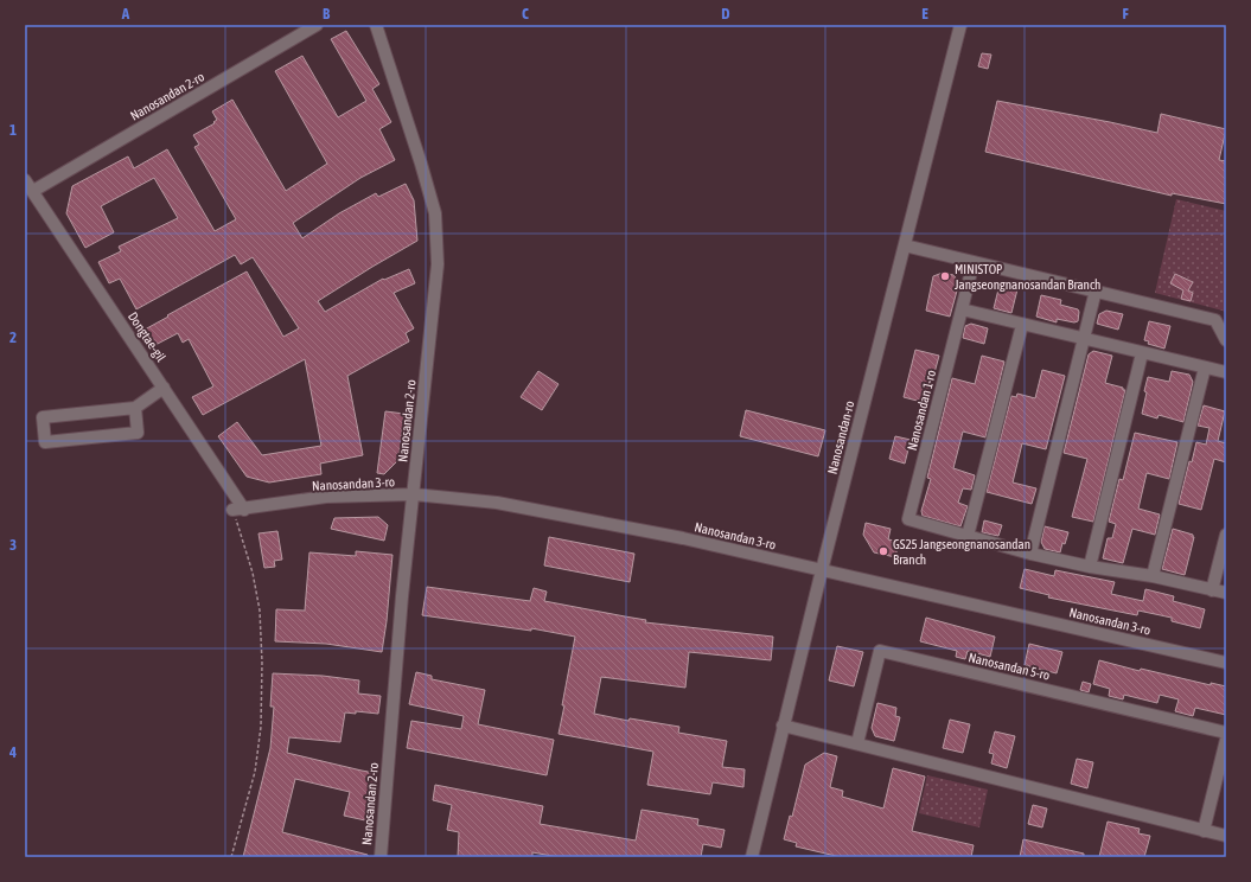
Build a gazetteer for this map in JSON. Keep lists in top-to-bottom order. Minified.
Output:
{"streets":{"street":["Nanosandan 2-ro","Dongtae-gil","Nanosandan 1-ro","Nanosandan-ro","Nanosandan 3-ro","Nanosandan 5-ro"]},"crossings":[["Nanosandan 2-ro","Dongtae-gil"],["Nanosandan 2-ro","Nanosandan 3-ro"],["Dongtae-gil","Nanosandan 3-ro"],["Nanosandan-ro","Nanosandan 3-ro"]],"places":["MINISTOP Jangseongnanosandan Branch","GS25 Jangseongnanosandan Branch"],"grid":{"columns":["A","B","C","D","E","F"],"rows":["1","2","3","4"]}}
